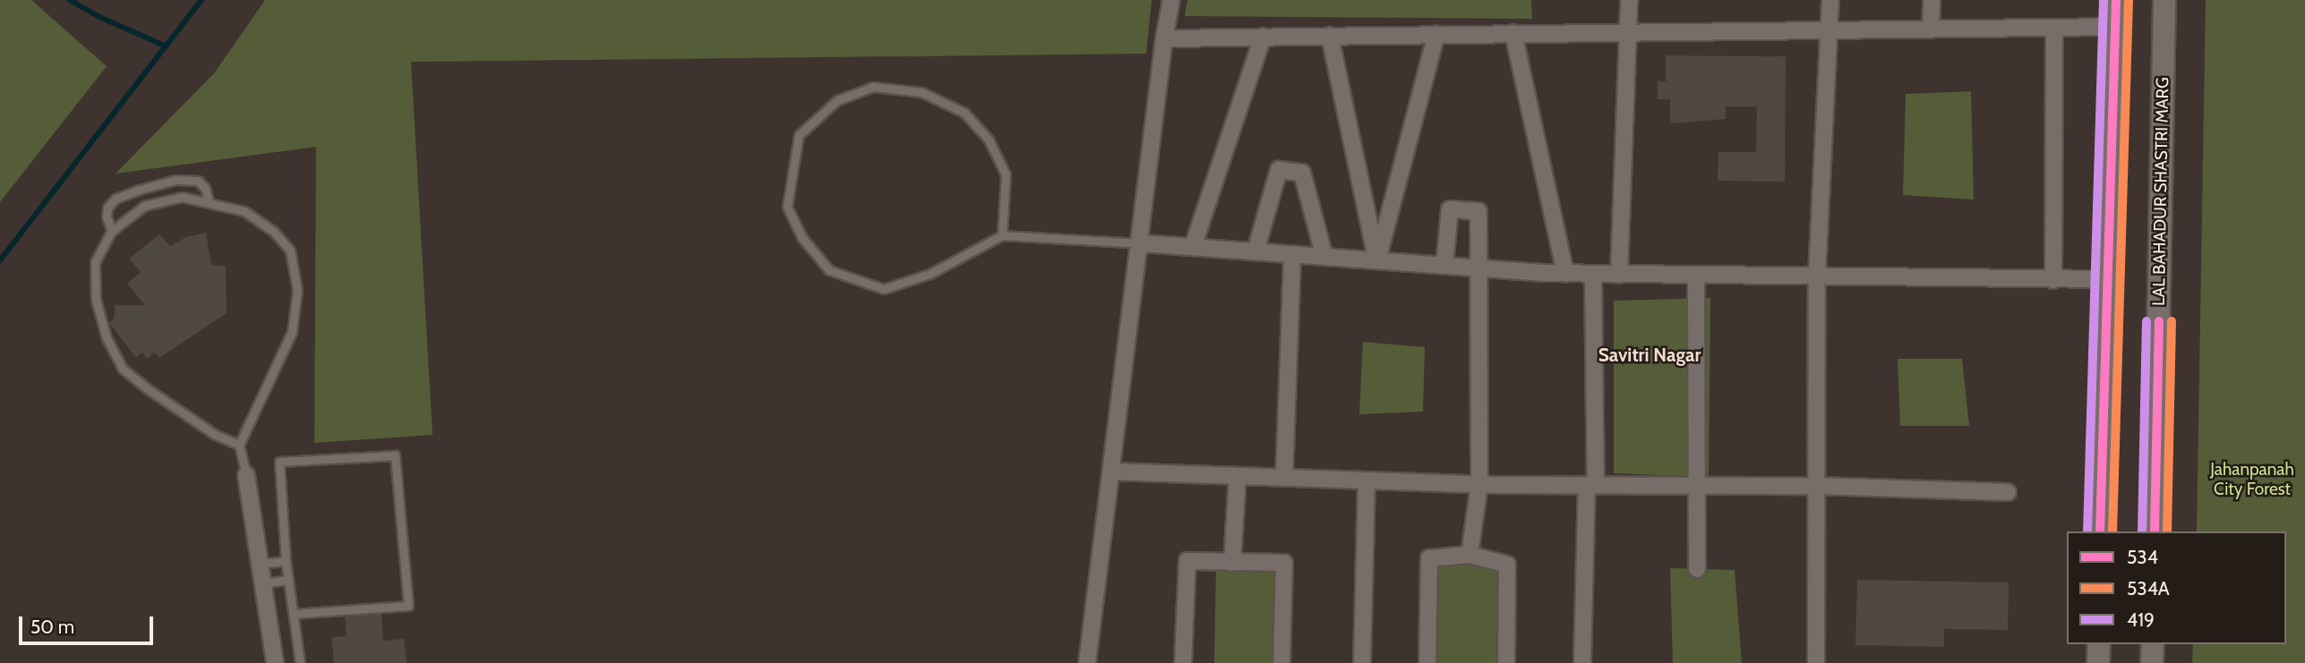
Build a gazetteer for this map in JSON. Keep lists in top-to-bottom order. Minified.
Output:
{"streets":{"main road":["LAL BAHADUR SHASTRI MARG"]},"districts":["Savitri Nagar"],"parks":["Jahanpanah City Forest"],"lines":["transit line 534","transit line 534A","transit line 419"],"legend":["534","534A","419"],"scale_bar":"50 m"}
